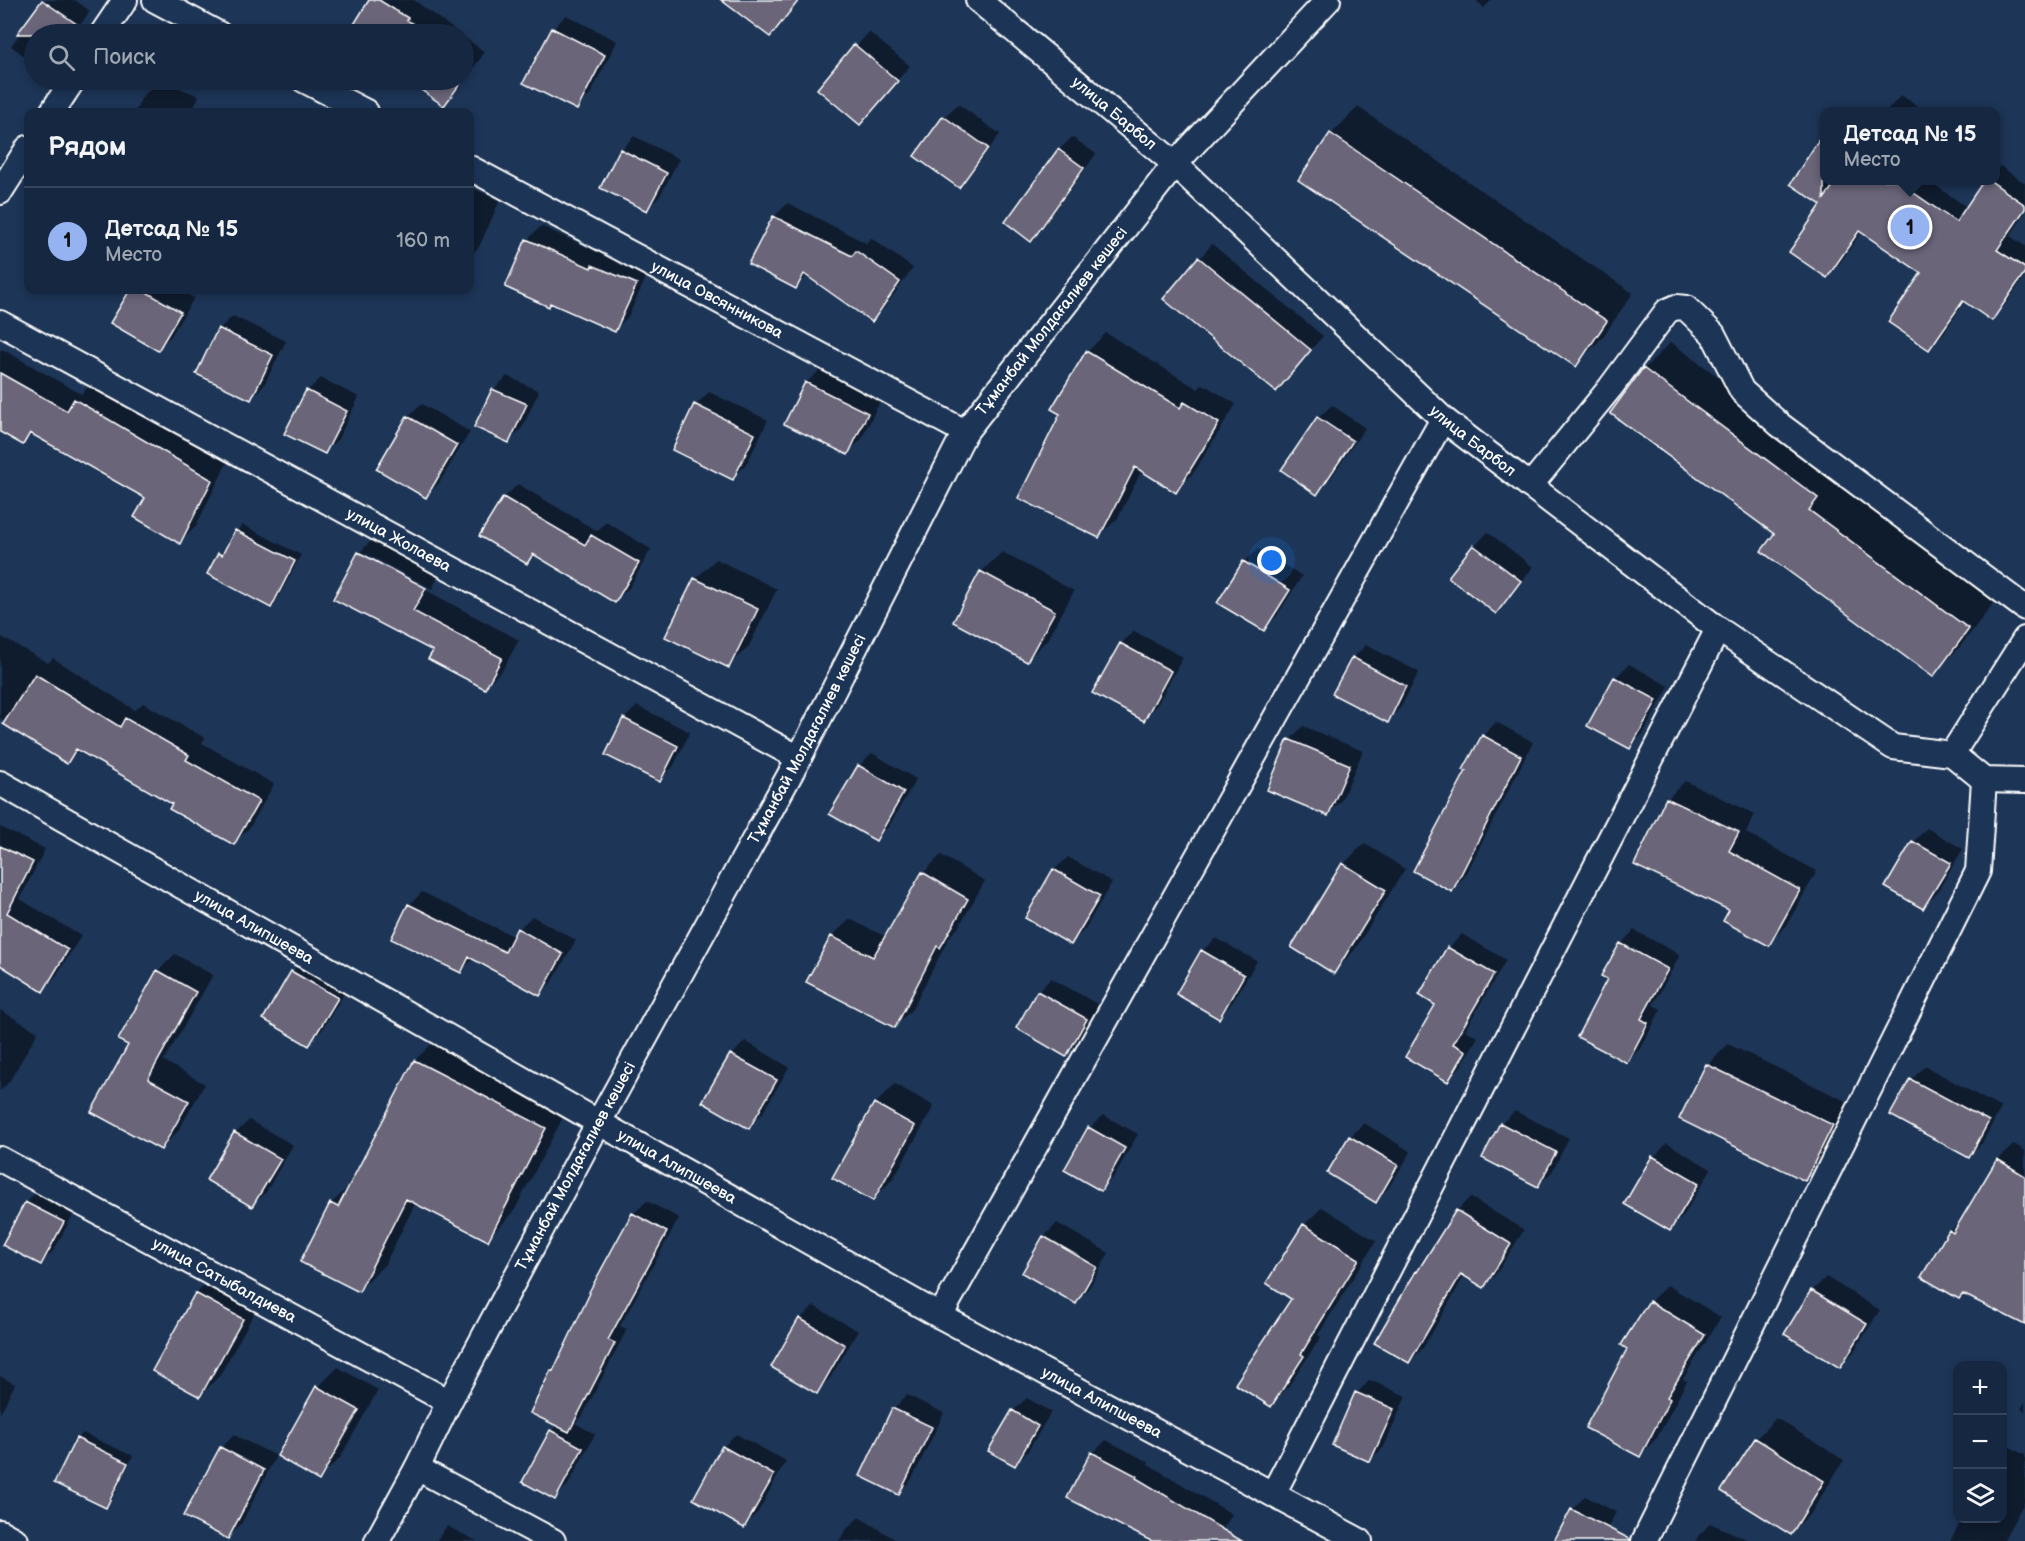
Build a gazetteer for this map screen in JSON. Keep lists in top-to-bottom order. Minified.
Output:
{"streets":{"street":["улица Барбол","улица Овсянникова","Тұманбай Молдағалиев көшесі","улица Жолаева","улица Алипшеева","улица Сатыбалдиева"]},"crossings":[["улица Барбол","Тұманбай Молдағалиев көшесі"],["улица Овсянникова","Тұманбай Молдағалиев көшесі"],["Тұманбай Молдағалиев көшесі","улица Жолаева"],["Тұманбай Молдағалиев көшесі","улица Алипшеева"],["Тұманбай Молдағалиев көшесі","улица Сатыбалдиева"]],"page":{"search":"Поиск","popup":["Детсад № 15","Место"],"heading":"Рядом","list":[{"mark":"1","name":"Детсад № 15","note":"Место","value":"160 m"}],"pins":"1","map_buttons":["+","−"]}}
